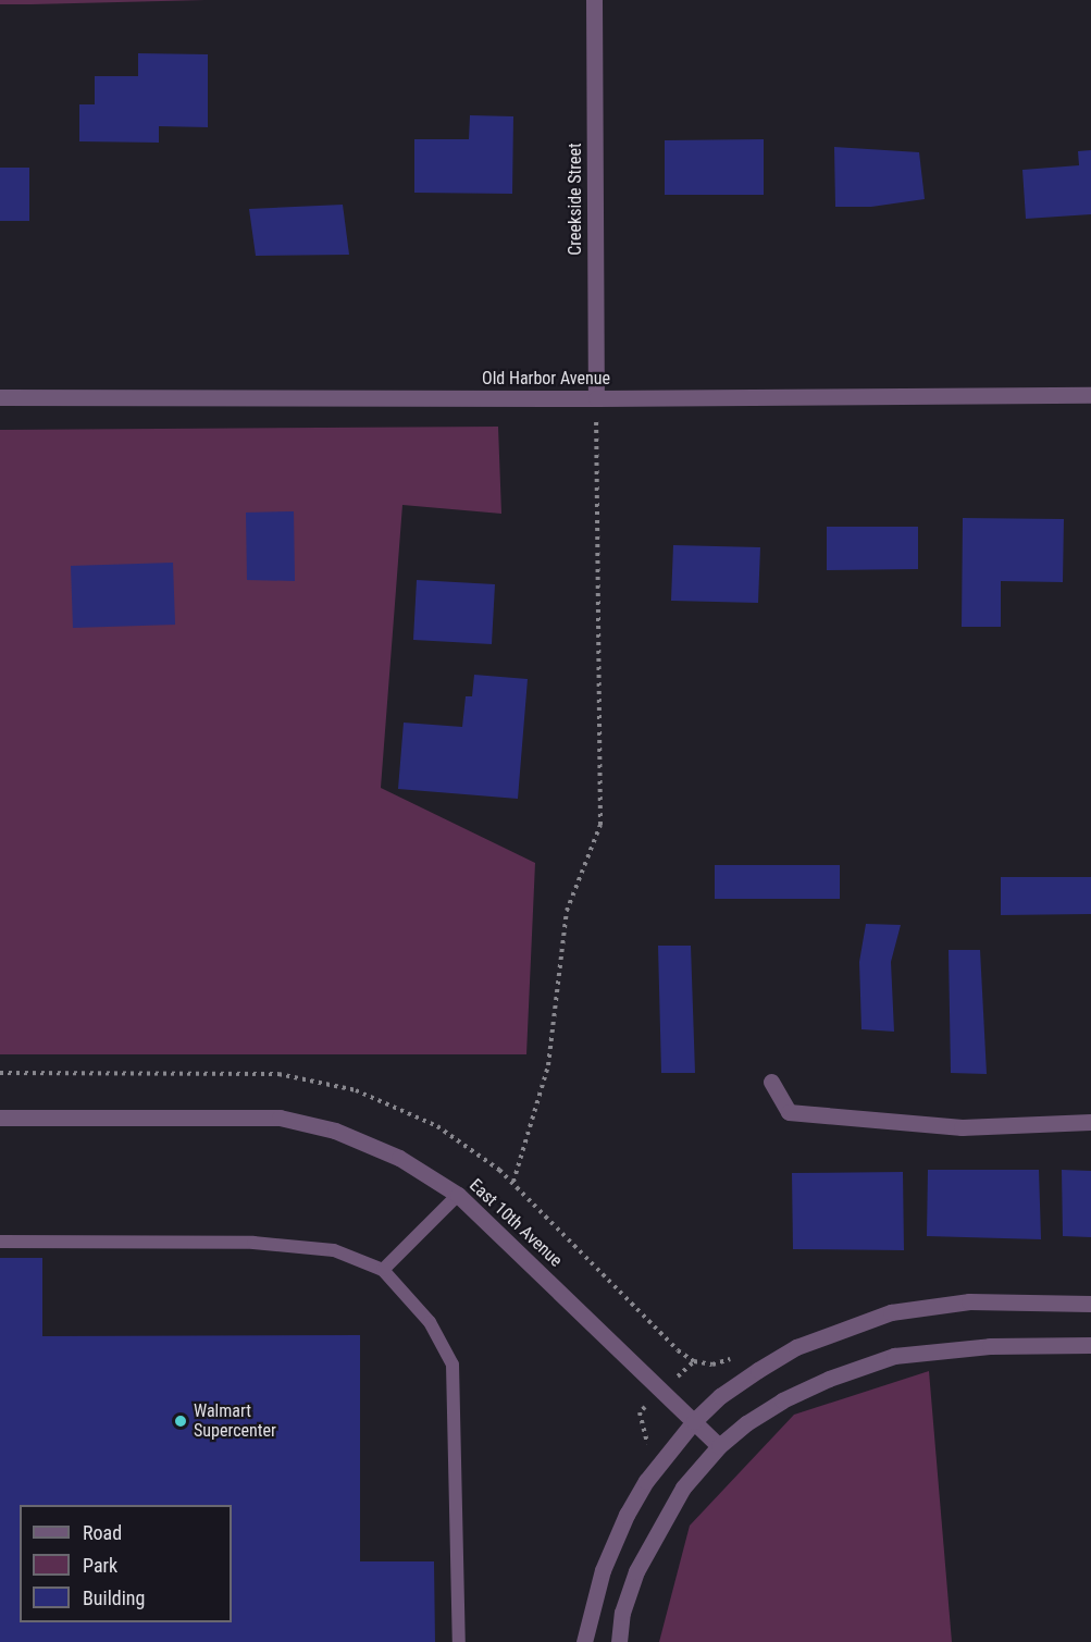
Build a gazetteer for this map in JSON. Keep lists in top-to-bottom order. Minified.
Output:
{"streets":{"street":["Creekside Street","Old Harbor Avenue","East 10th Avenue"]},"crossings":[["Creekside Street","Old Harbor Avenue"]],"places":["Walmart Supercenter"],"legend":["Road","Park","Building"]}
